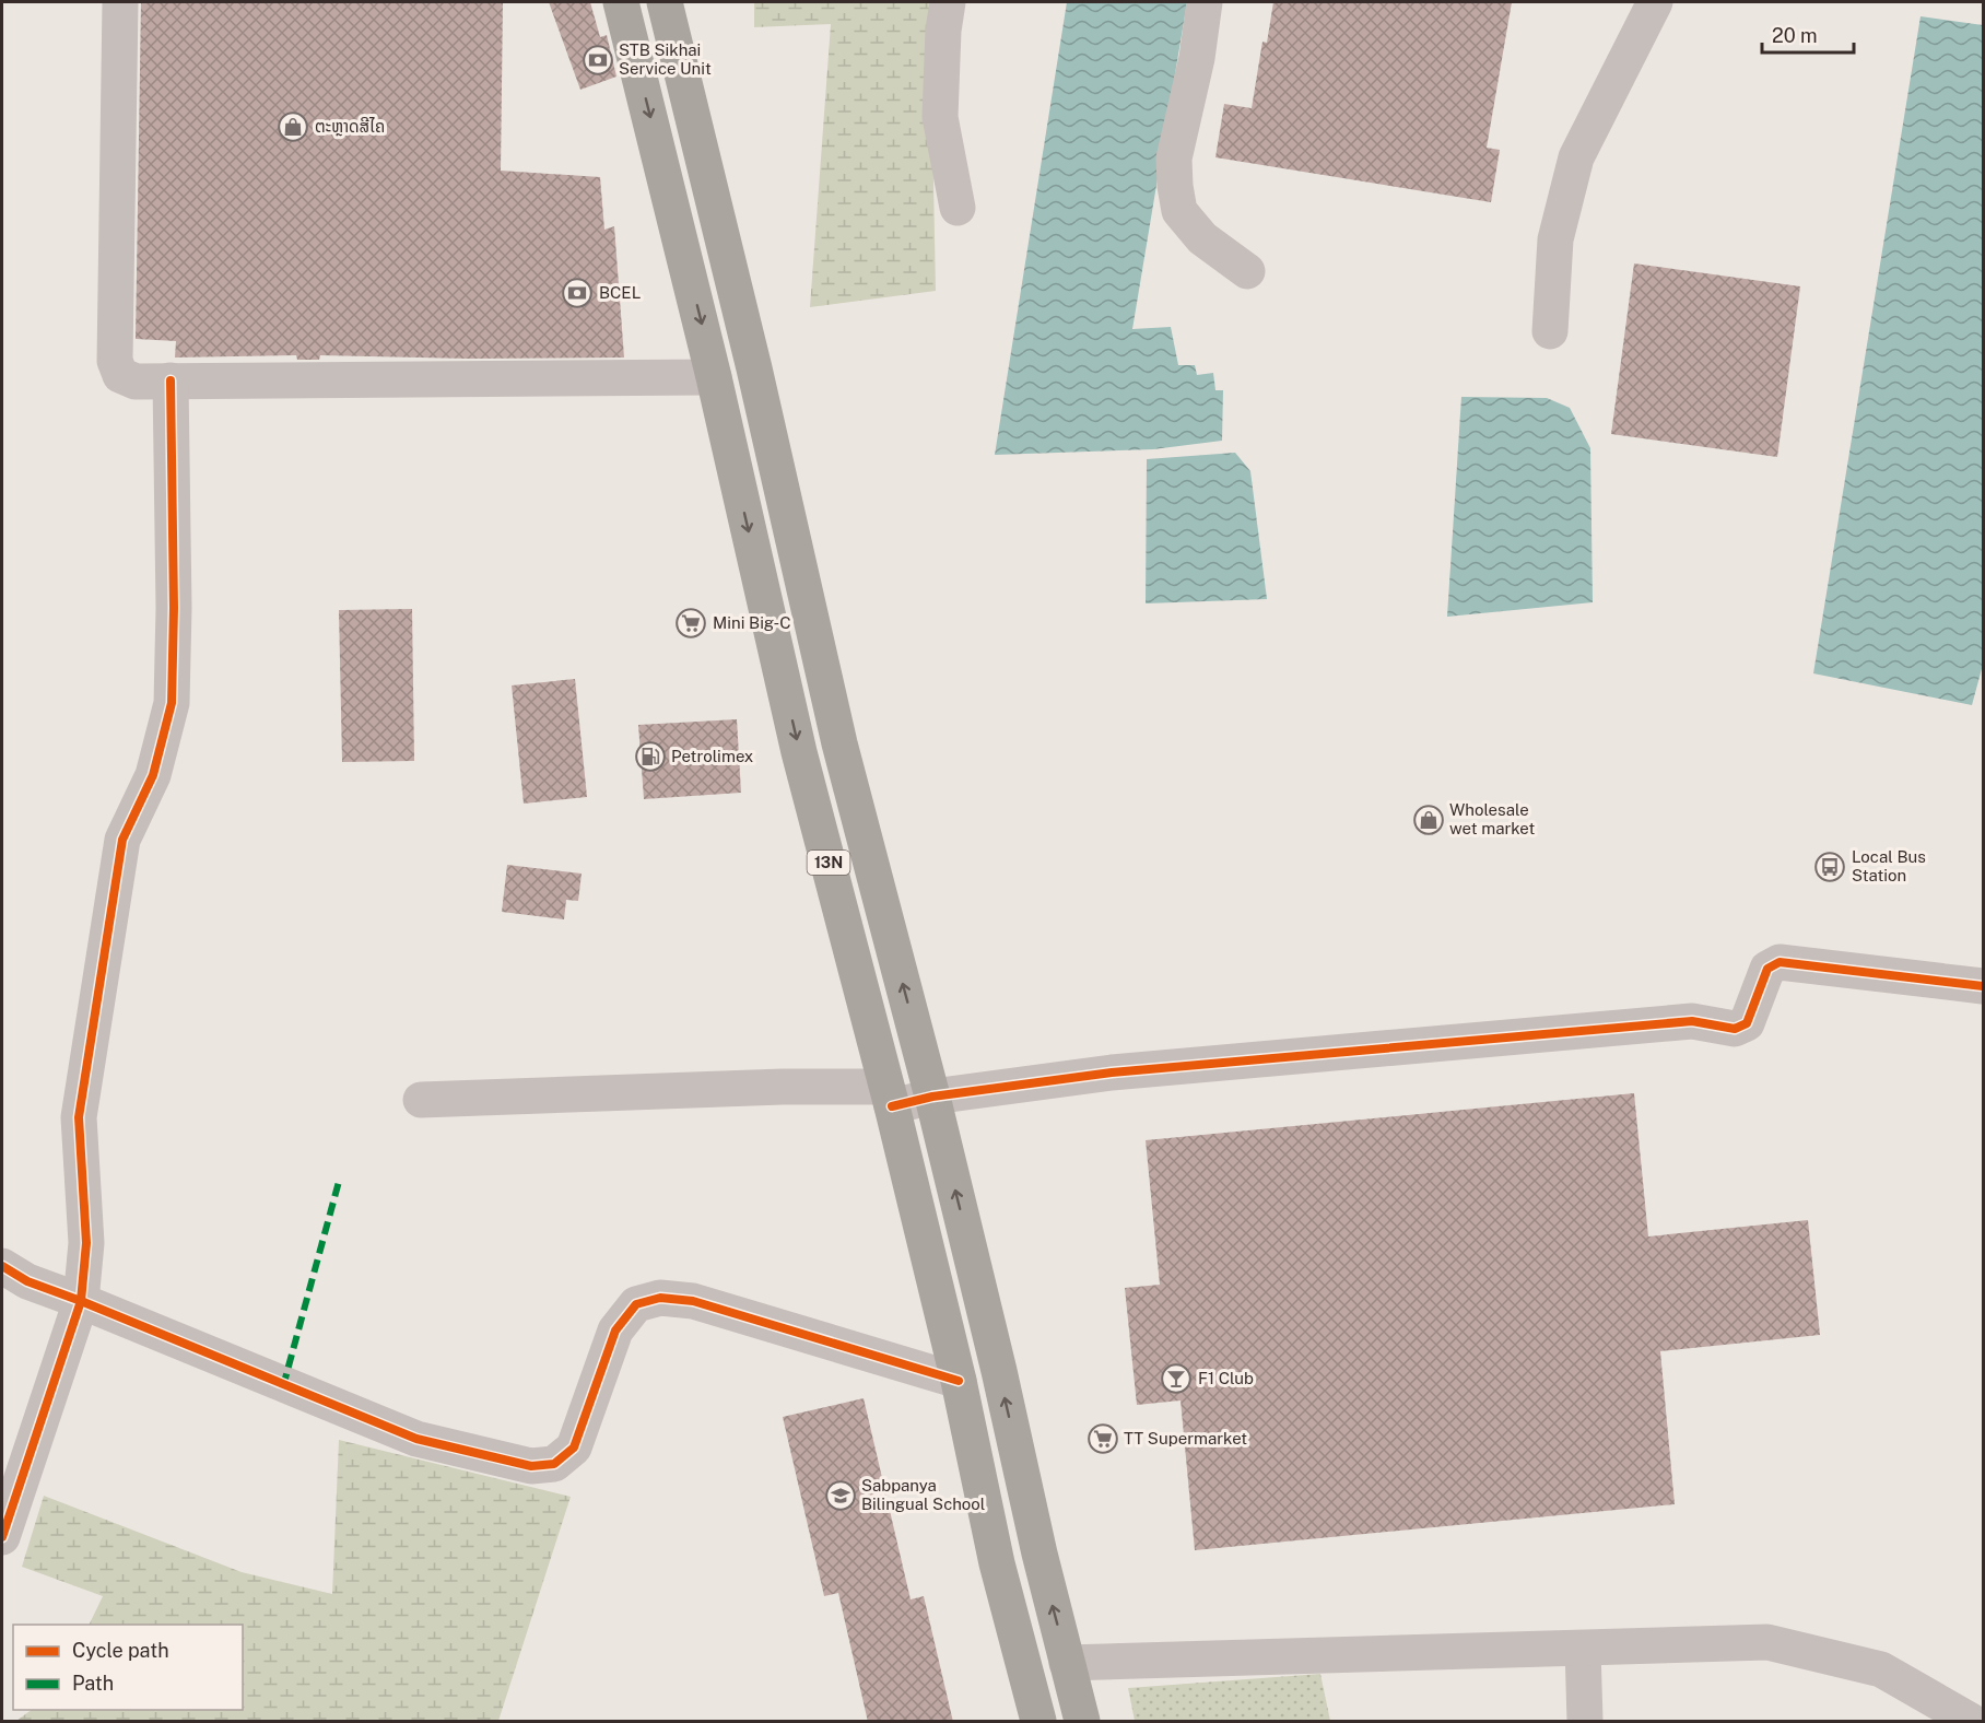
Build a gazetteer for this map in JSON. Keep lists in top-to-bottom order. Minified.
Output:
{"streets":{"highway":["13N"]},"places":{"bank":["STB Sikhai Service Unit","BCEL"],"shop":["ຕະຫຼາດສີໄຄ","Wholesale wet market"],"supermarket":["Mini Big-C","TT Supermarket"],"fuel station":["Petrolimex"],"bus stop":["Local Bus Station"],"bar":["F1 Club"],"school or university":["Sabpanya Bilingual School"]},"legend":["Cycle path","Path"],"scale_bar":"20 m"}
